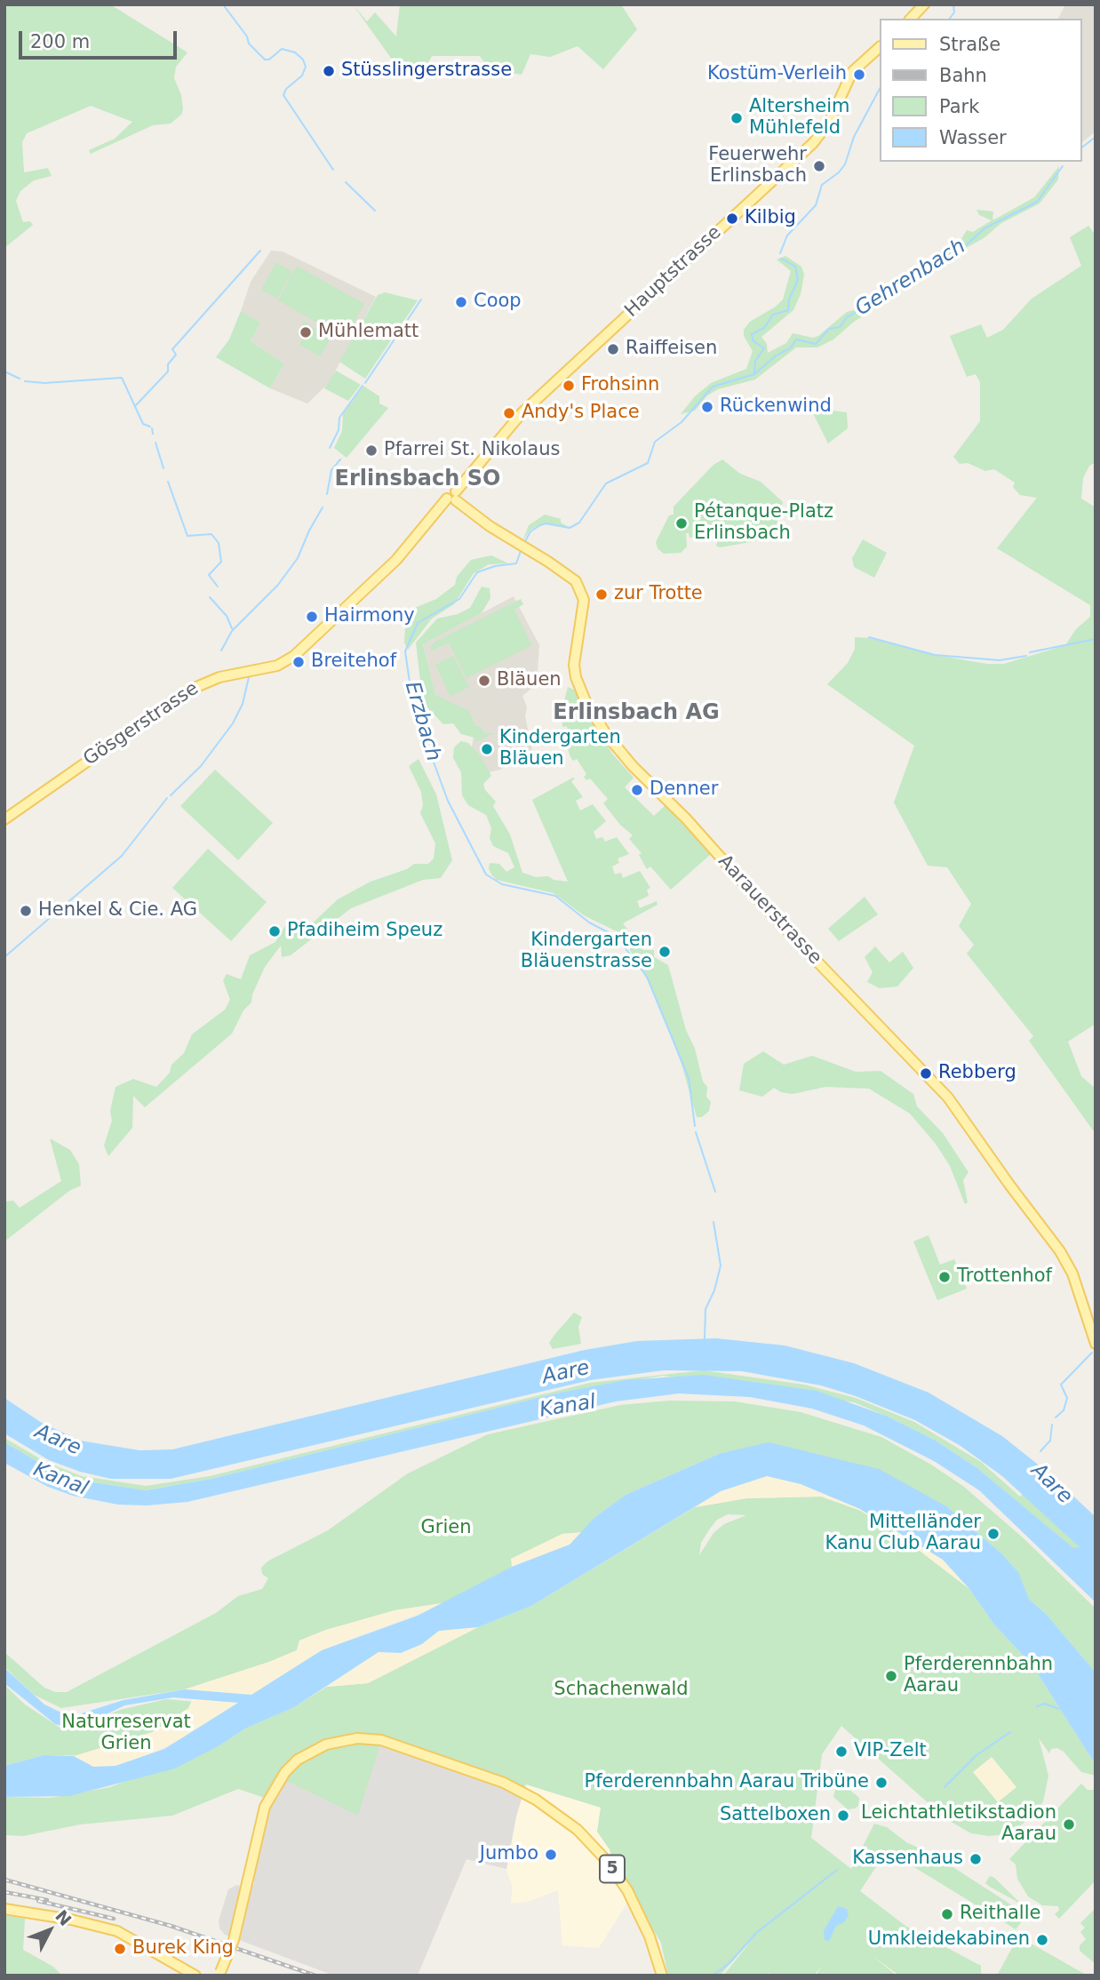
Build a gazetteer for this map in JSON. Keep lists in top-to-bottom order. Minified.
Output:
{"streets":{"main road":["Hauptstrasse","Gösgerstrasse","Aarauerstrasse","5"]},"crossings":[["Hauptstrasse","Gösgerstrasse"],["Hauptstrasse","Aarauerstrasse"],["Gösgerstrasse","Aarauerstrasse"]],"districts":["Erlinsbach SO","Erlinsbach AG"],"water":["Gehrenbach","Erzbach","Aare","Kanal"],"parks":["Grien","Schachenwald","Naturreservat Grien"],"places":["Stüsslingerstrasse","Kostüm-Verleih","Altersheim Mühlefeld","Feuerwehr Erlinsbach","Kilbig","Coop","Mühlematt","Raiffeisen","Frohsinn","Rückenwind","Andy's Place","Pfarrei St. Nikolaus","Pétanque-Platz Erlinsbach","zur Trotte","Hairmony","Breitehof","Bläuen","Kindergarten Bläuen","Denner","Henkel & Cie. AG","Pfadiheim Speuz","Kindergarten Bläuenstrasse","Rebberg","Trottenhof","Mittelländer Kanu Club Aarau","Pferderennbahn Aarau","VIP-Zelt","Pferderennbahn Aarau Tribüne","Sattelboxen","Leichtathletikstadion Aarau","Jumbo","Kassenhaus","Reithalle","Umkleidekabinen","Burek King"],"legend":["Straße","Bahn","Park","Wasser"],"scale_bar":"200 m","north":"top right"}
